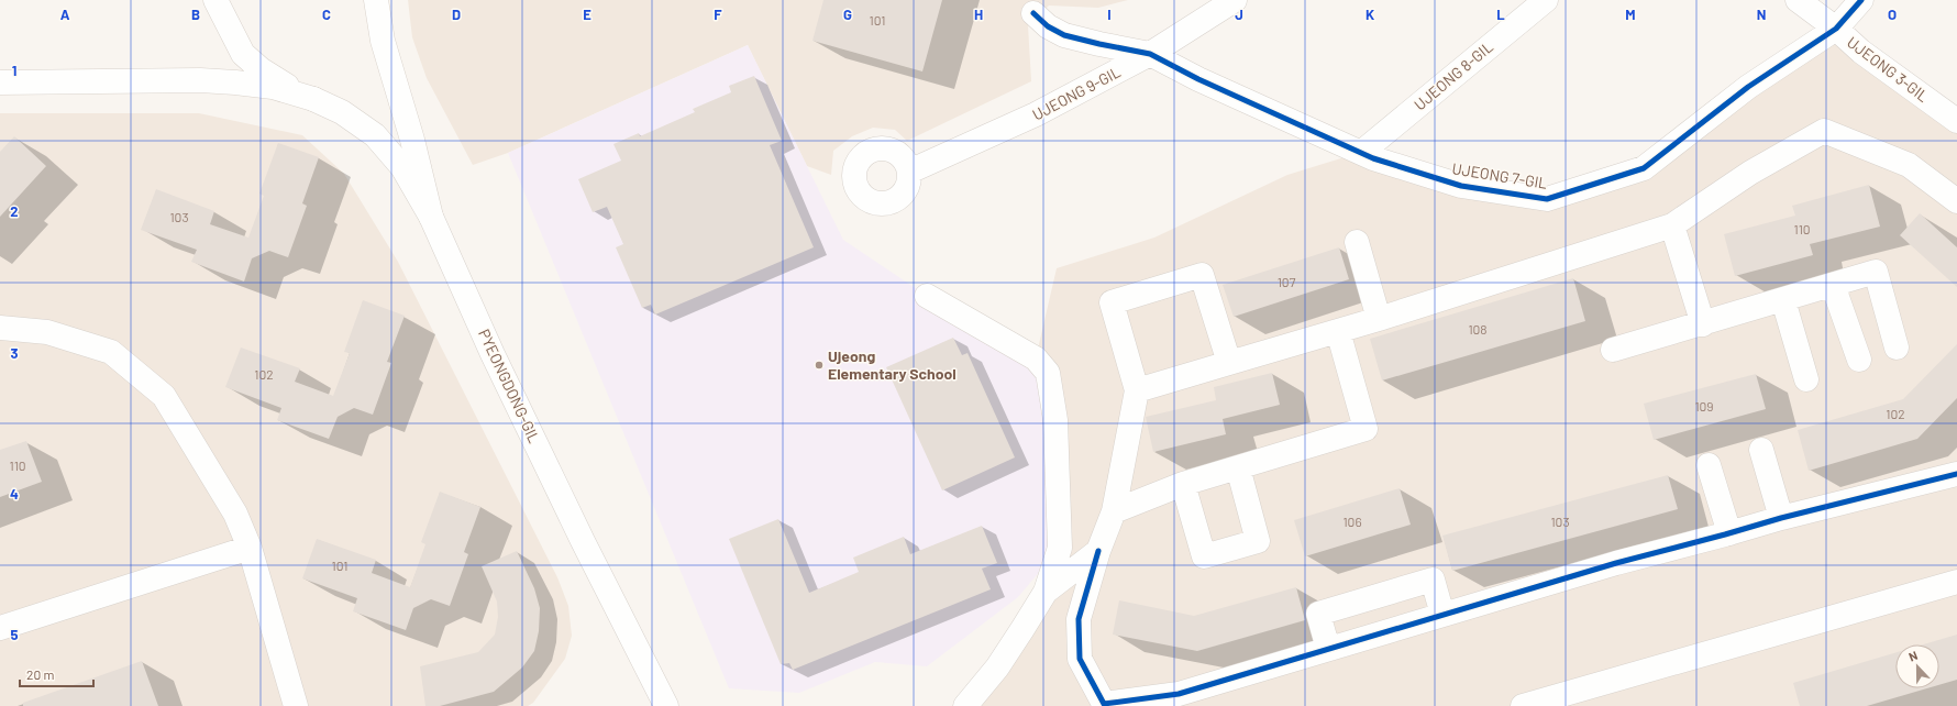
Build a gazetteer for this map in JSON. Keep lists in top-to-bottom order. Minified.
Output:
{"streets":{"street":["UJEONG 3-GIL","UJEONG 8-GIL","UJEONG 9-GIL","UJEONG 7-GIL","PYEONGDONG-GIL"]},"crossings":[["UJEONG 3-GIL","UJEONG 7-GIL"],["UJEONG 8-GIL","UJEONG 7-GIL"],["UJEONG 9-GIL","UJEONG 7-GIL"]],"places":["Ujeong Elementary School"],"house_numbers":["101","103","110","107","108","102","109","102","110","106","103","101"],"scale_bar":"20 m","north":"top","grid":{"columns":["A","B","C","D","E","F","G","H","I","J","K","L","M","N","O"],"rows":["1","2","3","4","5"]}}
